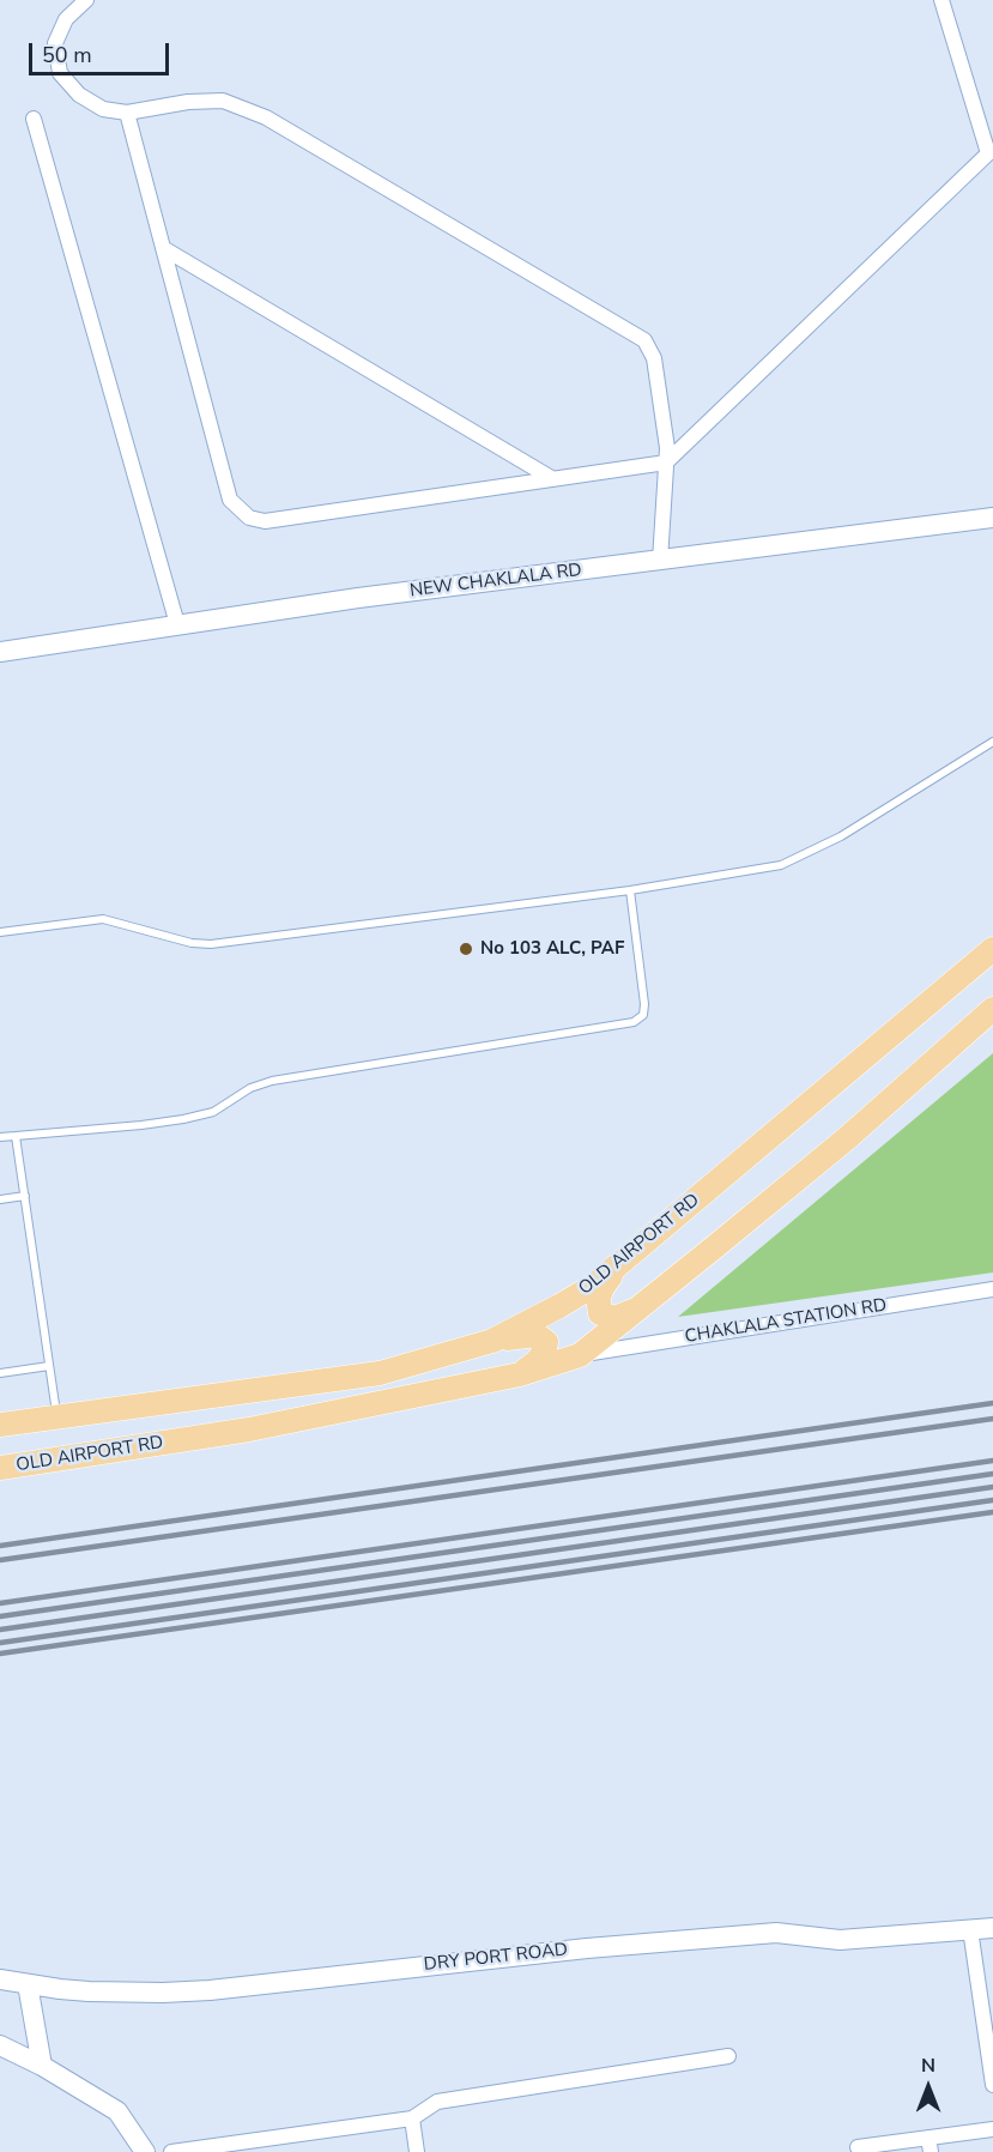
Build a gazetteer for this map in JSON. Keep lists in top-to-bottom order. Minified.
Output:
{"streets":{"main road":["OLD AIRPORT RD"],"street":["NEW CHAKLALA RD","CHAKLALA STATION RD","DRY PORT ROAD"]},"crossings":[["OLD AIRPORT RD","CHAKLALA STATION RD"]],"places":["No 103 ALC, PAF"],"scale_bar":"50 m","north":"top"}
